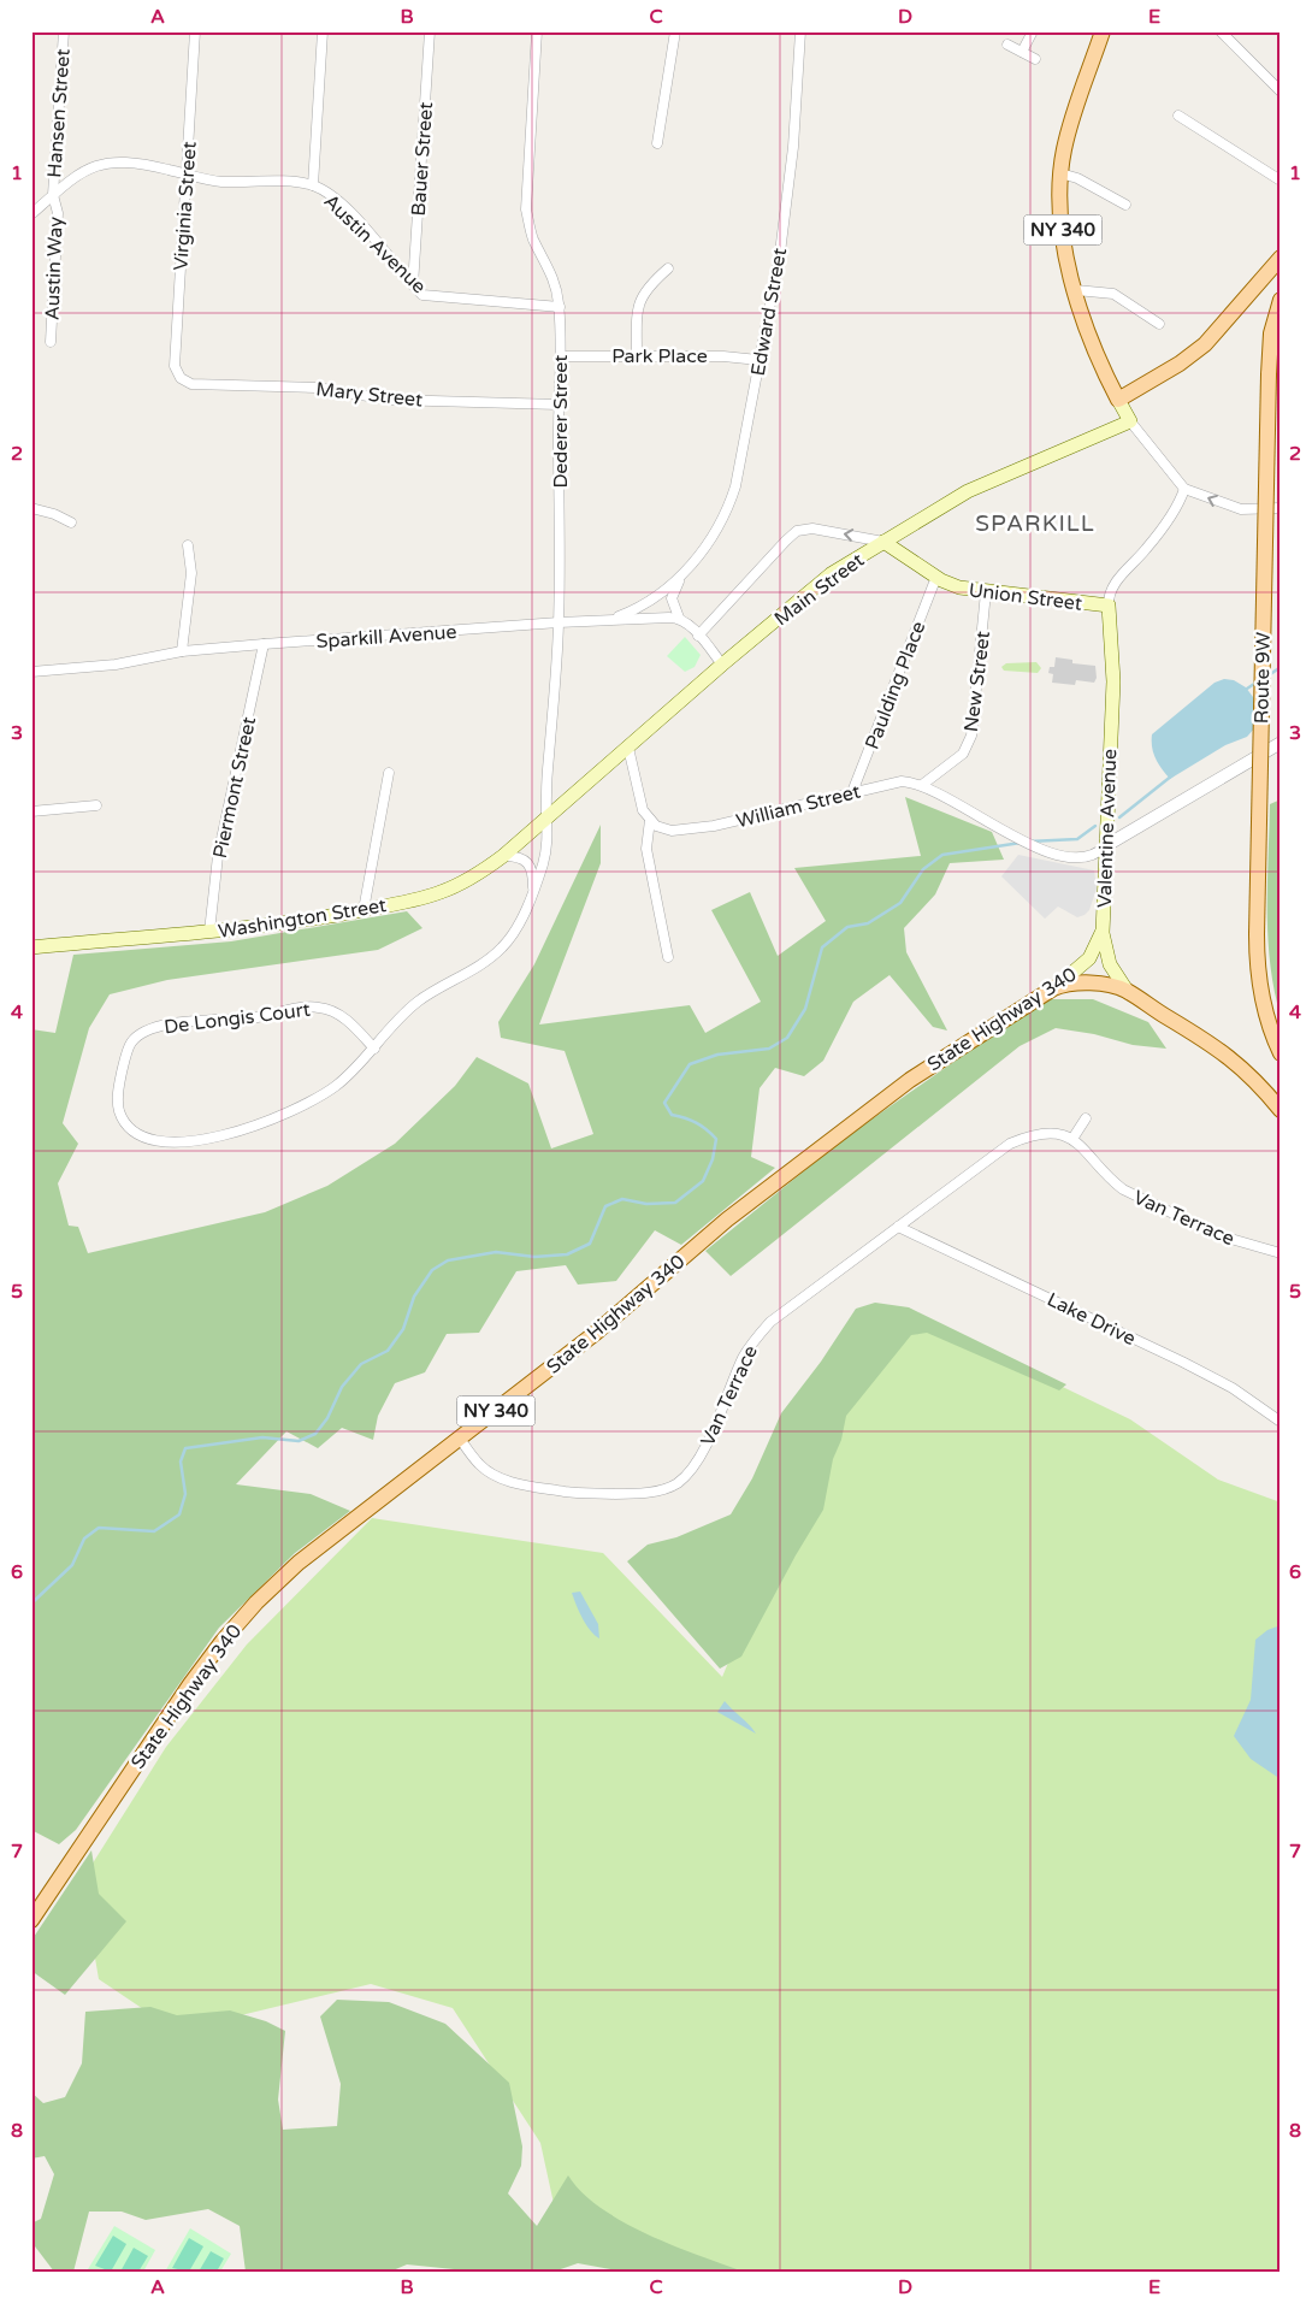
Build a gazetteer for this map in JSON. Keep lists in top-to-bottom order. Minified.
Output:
{"streets":{"main road":["NY 340","Main Street","Union Street","Route 9W","Valentine Avenue","Washington Street","State Highway 340"],"street":["Hansen Street","Bauer Street","Virginia Street","Austin Avenue","Austin Way","Edward Street","Park Place","Mary Street","Dederer Street","Sparkill Avenue","New Street","Paulding Place","Piermont Street","William Street","De Longis Court","Van Terrace","Lake Drive"]},"crossings":[["Hansen Street","Austin Avenue"],["Hansen Street","Austin Way"],["Bauer Street","Austin Avenue"],["Virginia Street","Austin Avenue"],["Virginia Street","Mary Street"],["NY 340","Main Street"],["Austin Avenue","Austin Way"],["Austin Avenue","Dederer Street"],["Edward Street","Park Place"],["Park Place","Dederer Street"],["Mary Street","Dederer Street"],["Dederer Street","Main Street"],["Dederer Street","Sparkill Avenue"],["Dederer Street","Washington Street"],["Dederer Street","De Longis Court"],["Main Street","Union Street"],["Main Street","Washington Street"],["Union Street","New Street"],["Union Street","Paulding Place"],["Union Street","Valentine Avenue"],["Sparkill Avenue","Piermont Street"],["New Street","William Street"],["Paulding Place","William Street"],["Piermont Street","Washington Street"],["William Street","Valentine Avenue"],["Valentine Avenue","State Highway 340"],["State Highway 340","Van Terrace"],["Van Terrace","Lake Drive"]],"districts":["SPARKILL"],"grid":{"columns":["A","B","C","D","E"],"rows":["1","2","3","4","5","6","7","8"]}}
